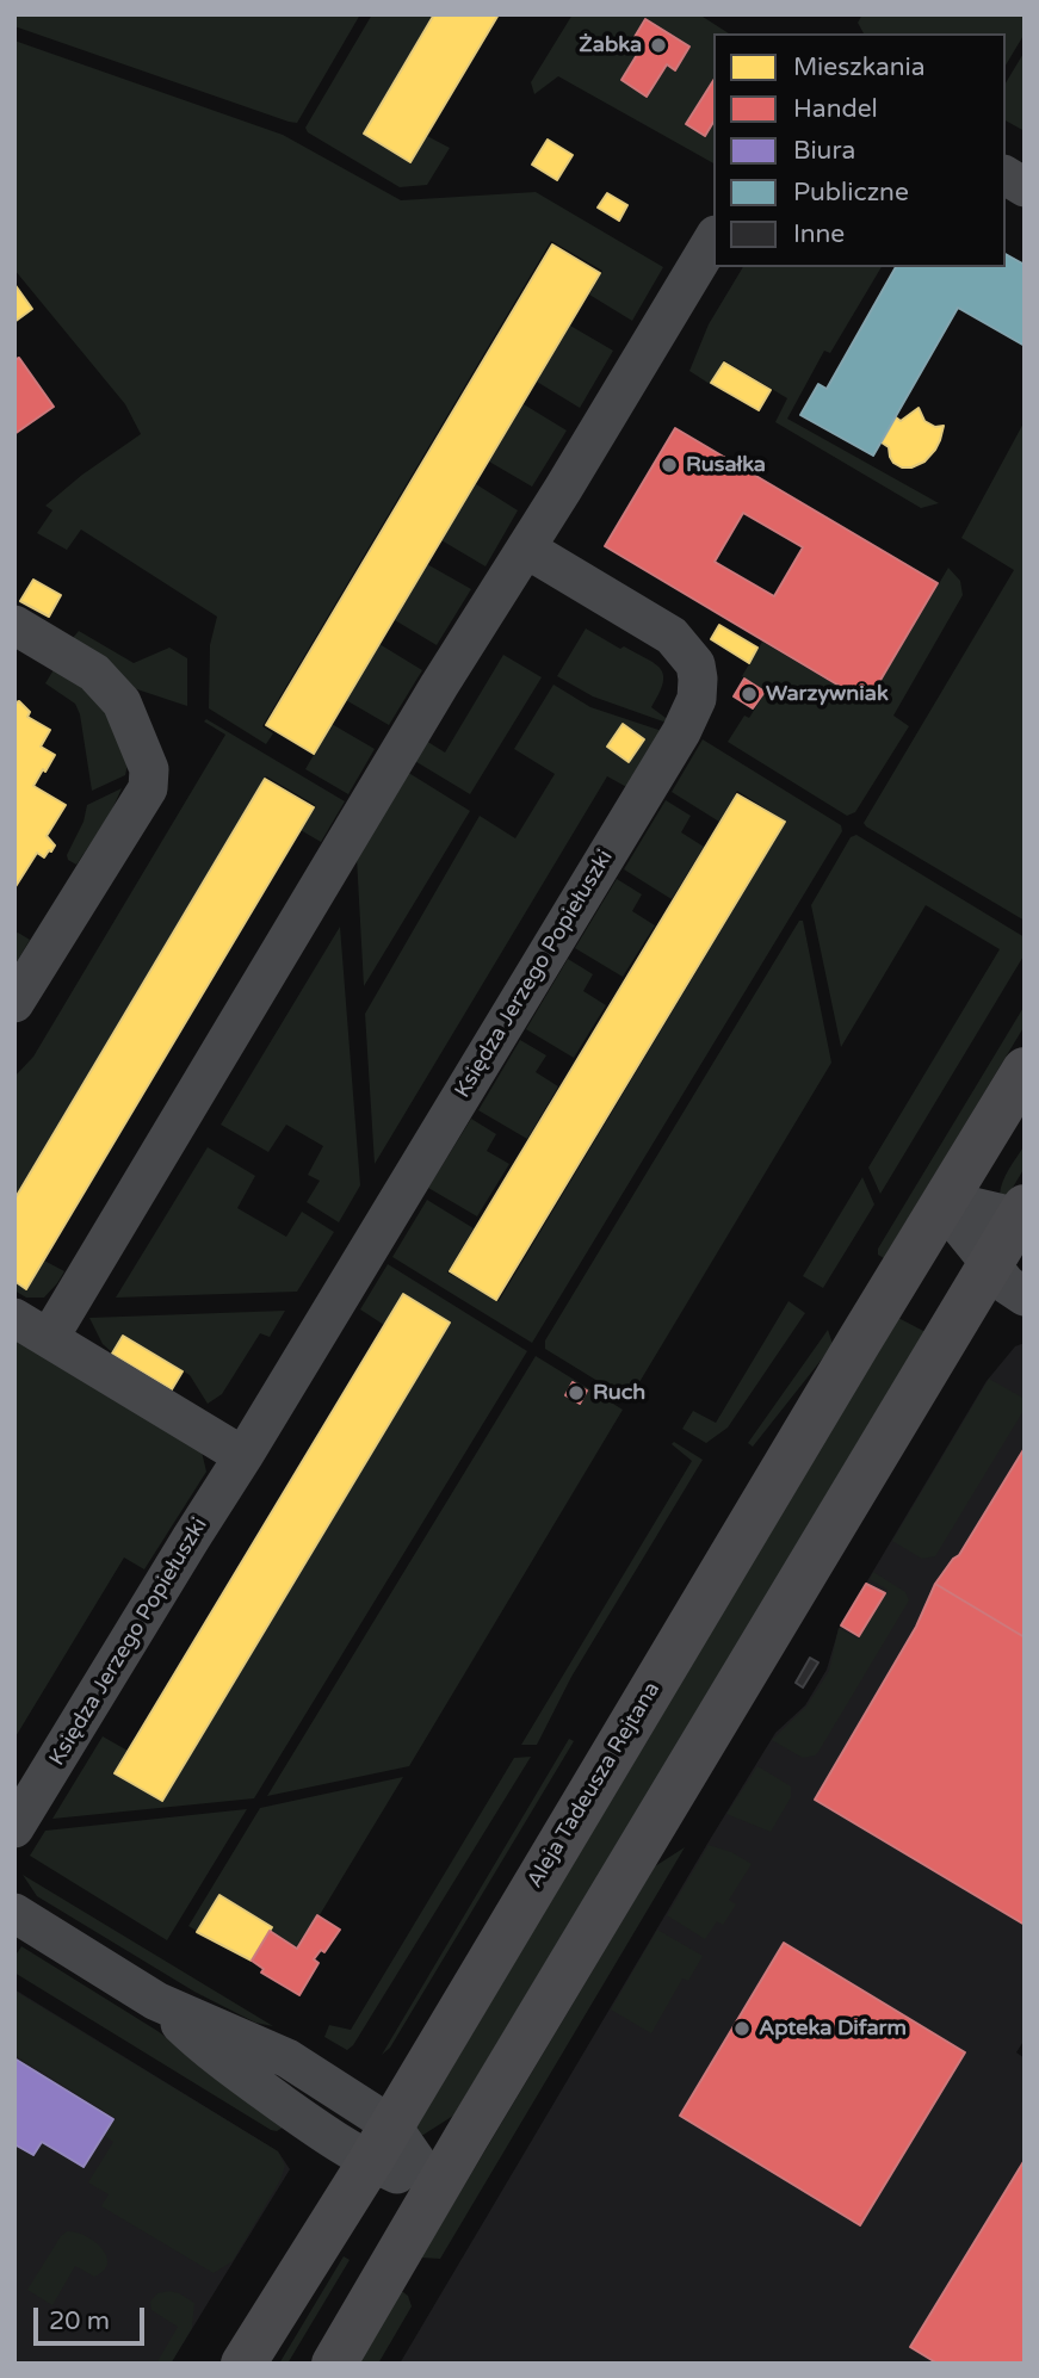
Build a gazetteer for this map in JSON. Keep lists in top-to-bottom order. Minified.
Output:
{"streets":{"main road":["Aleja Tadeusza Rejtana"],"street":["Księdza Jerzego Popiełuszki"]},"places":["Żabka","Rusałka","Warzywniak","Ruch","Apteka Difarm"],"legend":["Mieszkania","Handel","Biura","Publiczne","Inne"],"scale_bar":"20 m"}
